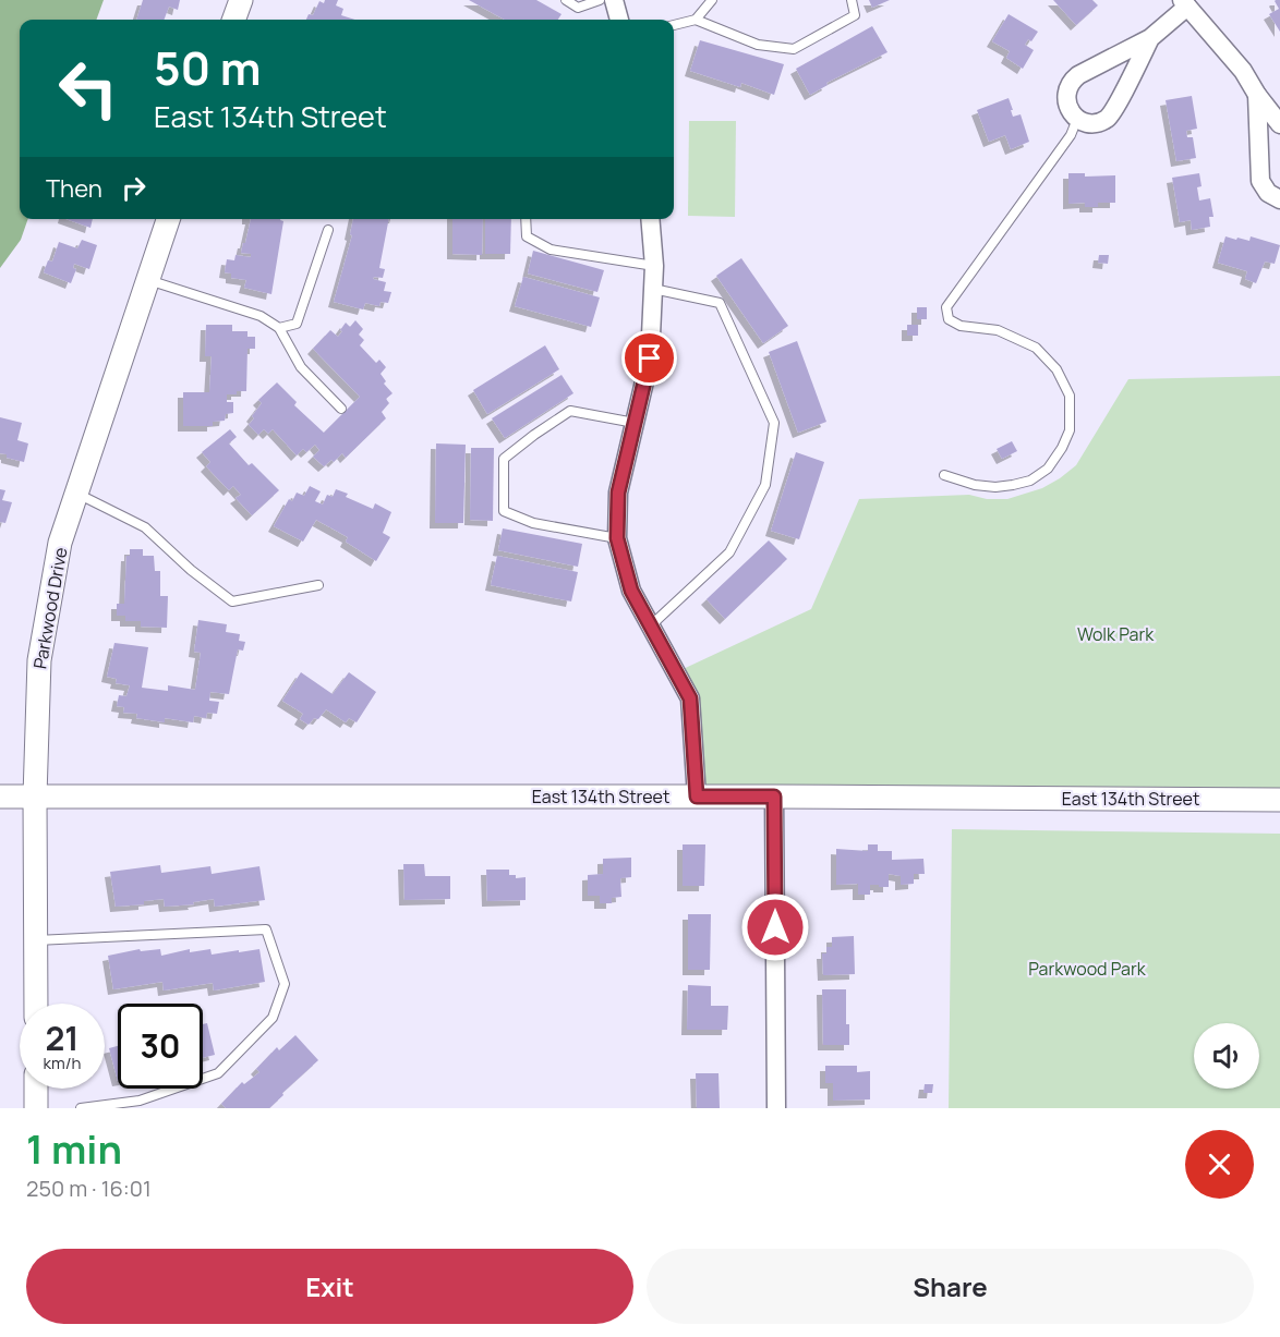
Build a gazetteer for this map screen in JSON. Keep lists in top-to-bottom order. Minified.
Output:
{"streets":{"street":["Parkwood Drive","East 134th Street"]},"crossings":[["Parkwood Drive","East 134th Street"]],"parks":["Wolk Park","Parkwood Park"],"page":{"turn":["50 m","East 134th Street"],"then":"Then","speed":"21 km/h","limit":"30","heading":["1 min","250 m · 16:01"],"buttons":["Exit","Share"]}}
